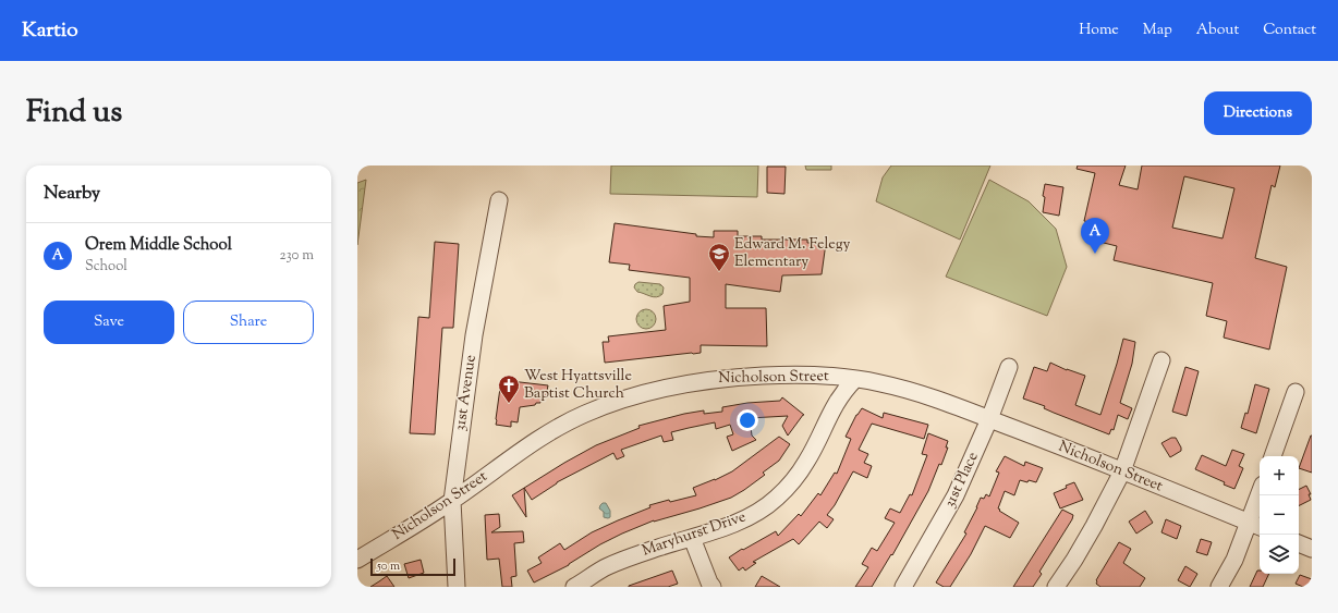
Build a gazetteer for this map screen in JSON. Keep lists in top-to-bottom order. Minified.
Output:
{"streets":{"street":["Nicholson Street","31st Avenue","31st Place","Maryhurst Drive"]},"crossings":[["Nicholson Street","31st Avenue"],["Nicholson Street","31st Place"],["Nicholson Street","Maryhurst Drive"]],"places":{"school or university":["Edward M. Felegy Elementary"],"church":["West Hyattsville Baptist Church"]},"scale_bar":"50 m","page":{"header":"Kartio","nav":["Home","Map","About","Contact"],"title":"Find us","buttons":["Directions",["Save","Share"]],"heading":"Nearby","pins":"A","list":[{"mark":"A","name":"Orem Middle School","note":"School","value":"230 m"}],"map_buttons":["+","−"],"scale":"50 m"}}
